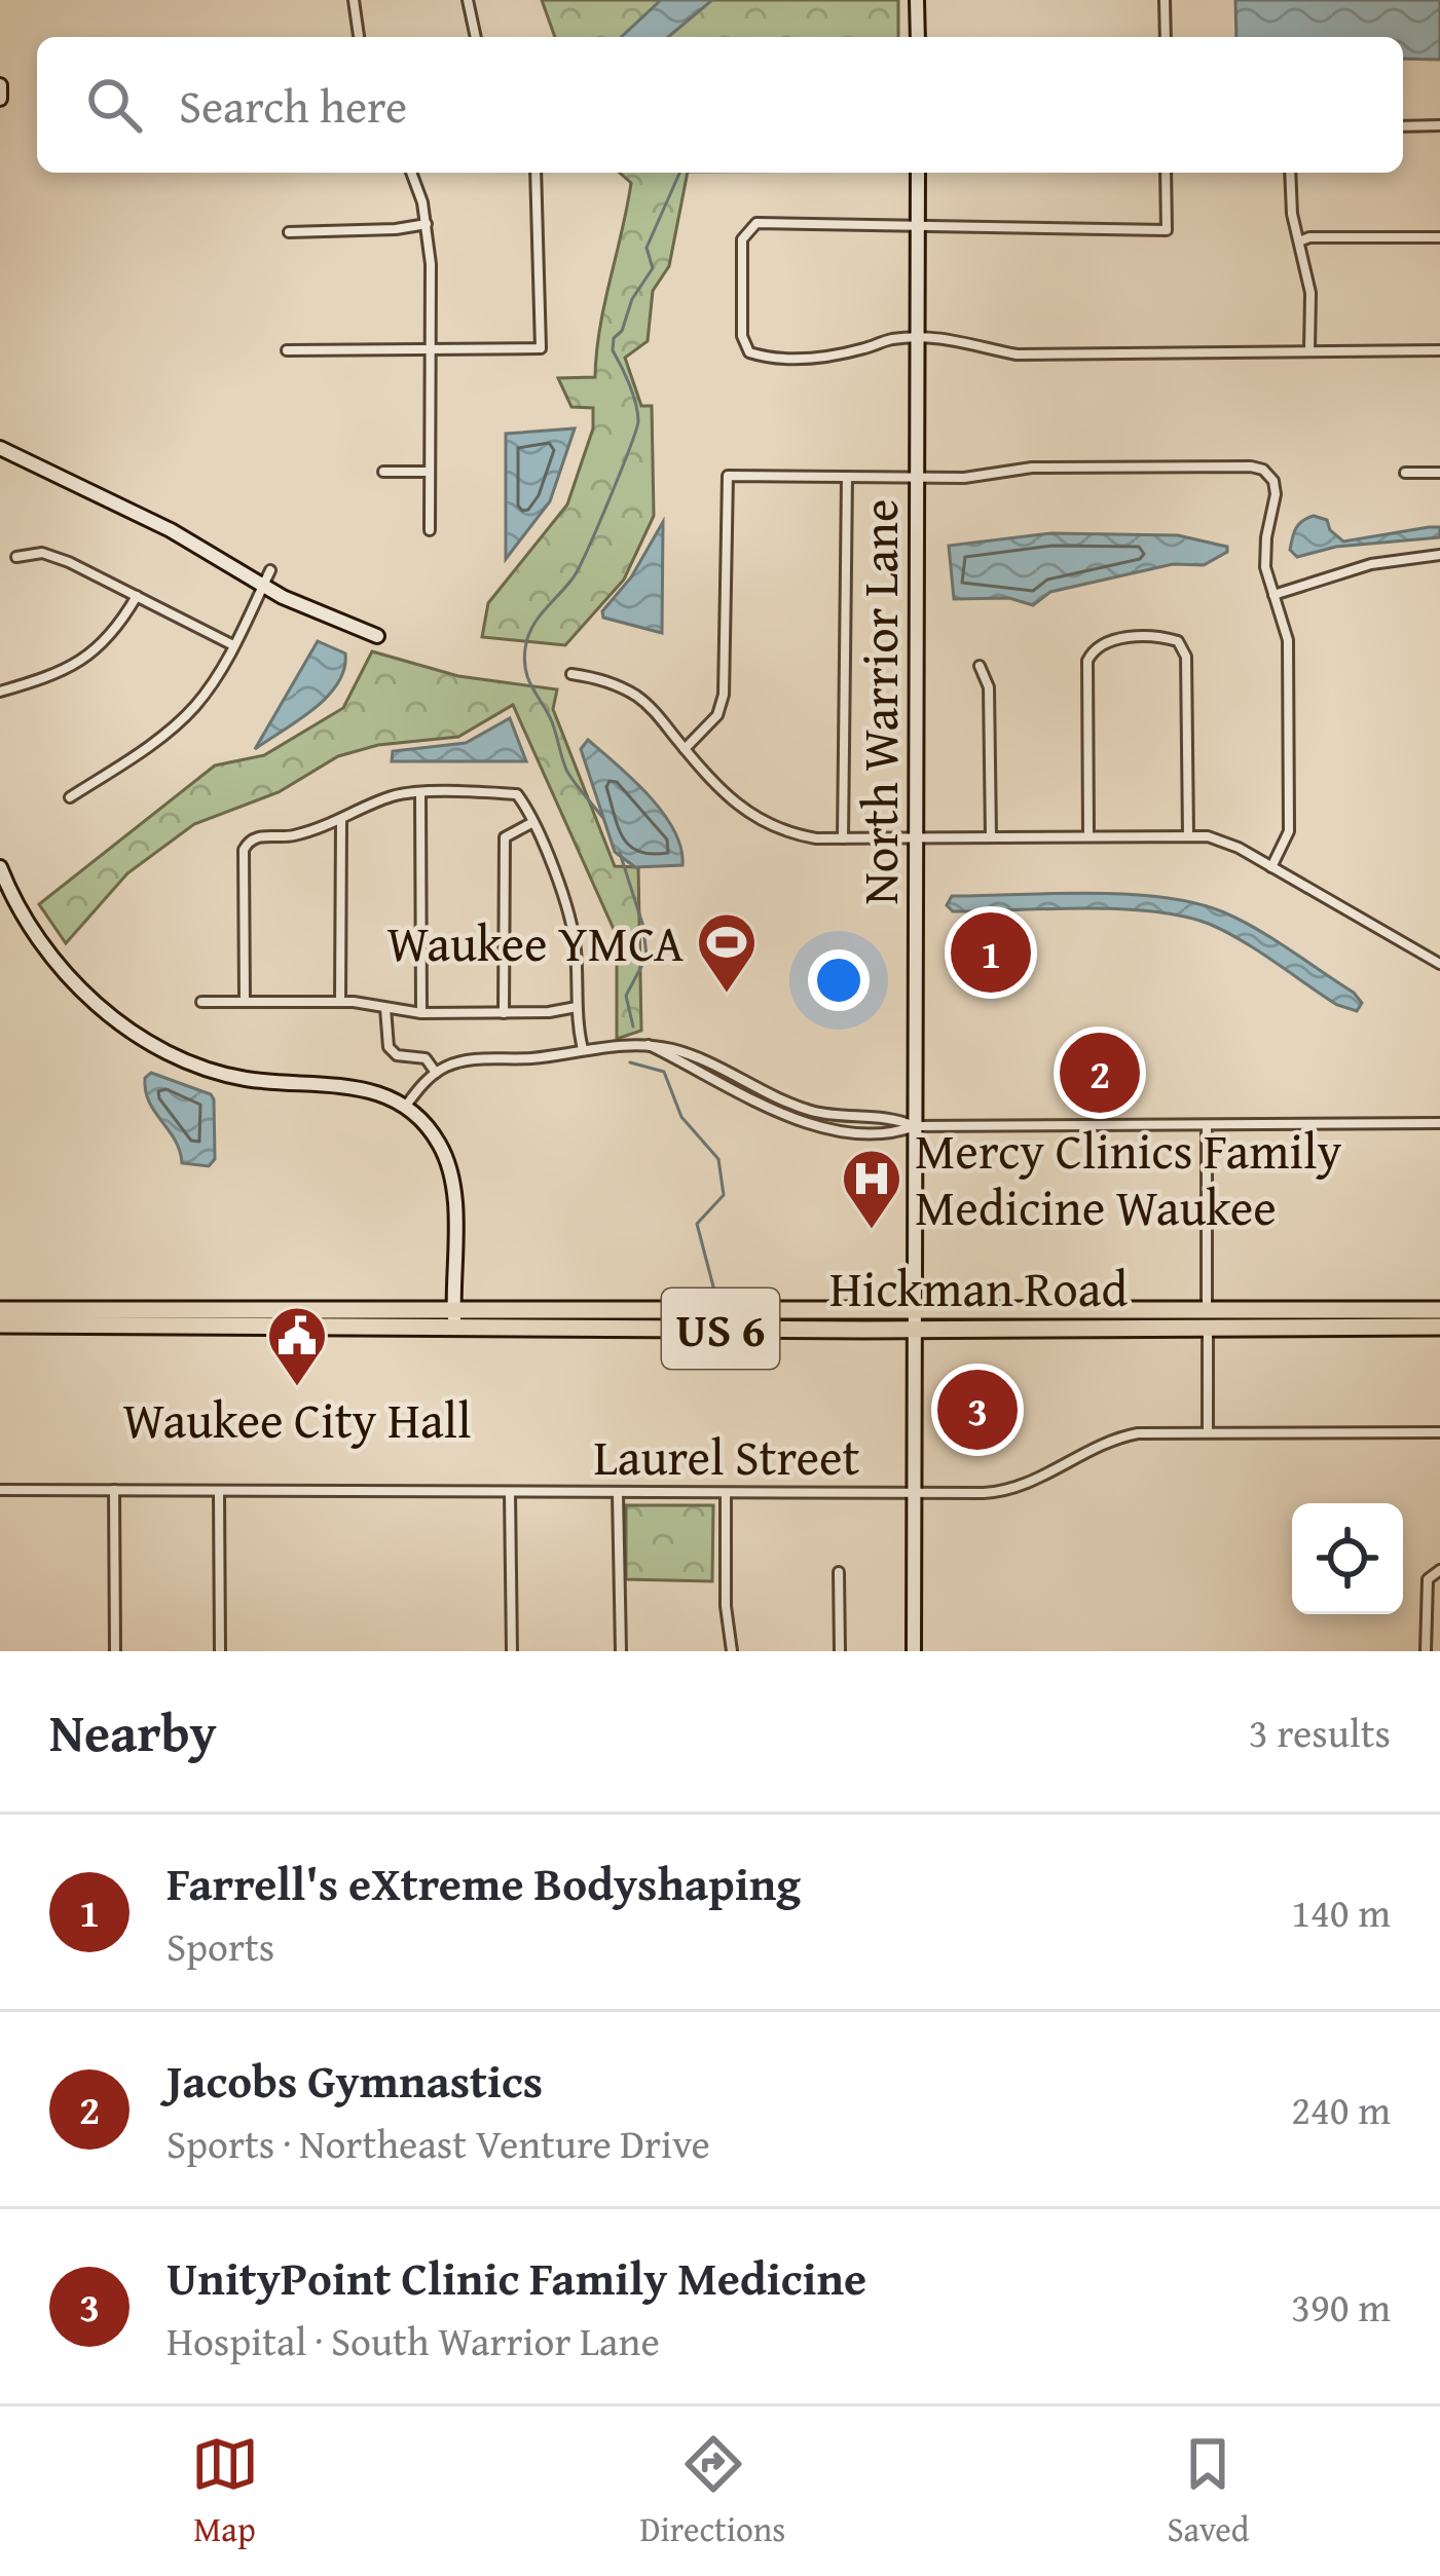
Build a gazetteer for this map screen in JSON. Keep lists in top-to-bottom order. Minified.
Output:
{"streets":{"highway":["Hickman Road","US 6"],"street":["North Warrior Lane","Laurel Street"]},"crossings":[["North Warrior Lane","Hickman Road"],["North Warrior Lane","Laurel Street"]],"places":{"sports":["Waukee YMCA"],"hospital":["Mercy Clinics Family Medicine Waukee"],"public building":["Waukee City Hall"]},"page":{"search":"Search here","pins":["1","2","3"],"heading":["Nearby","3 results"],"list":[{"mark":"1","name":"Farrell's eXtreme Bodyshaping","note":"Sports","value":"140 m"},{"mark":"2","name":"Jacobs Gymnastics","note":"Sports · Northeast Venture Drive","value":"240 m"},{"mark":"3","name":"UnityPoint Clinic Family Medicine","note":"Hospital · South Warrior Lane","value":"390 m"}],"nav":["Map","Directions","Saved"]}}
